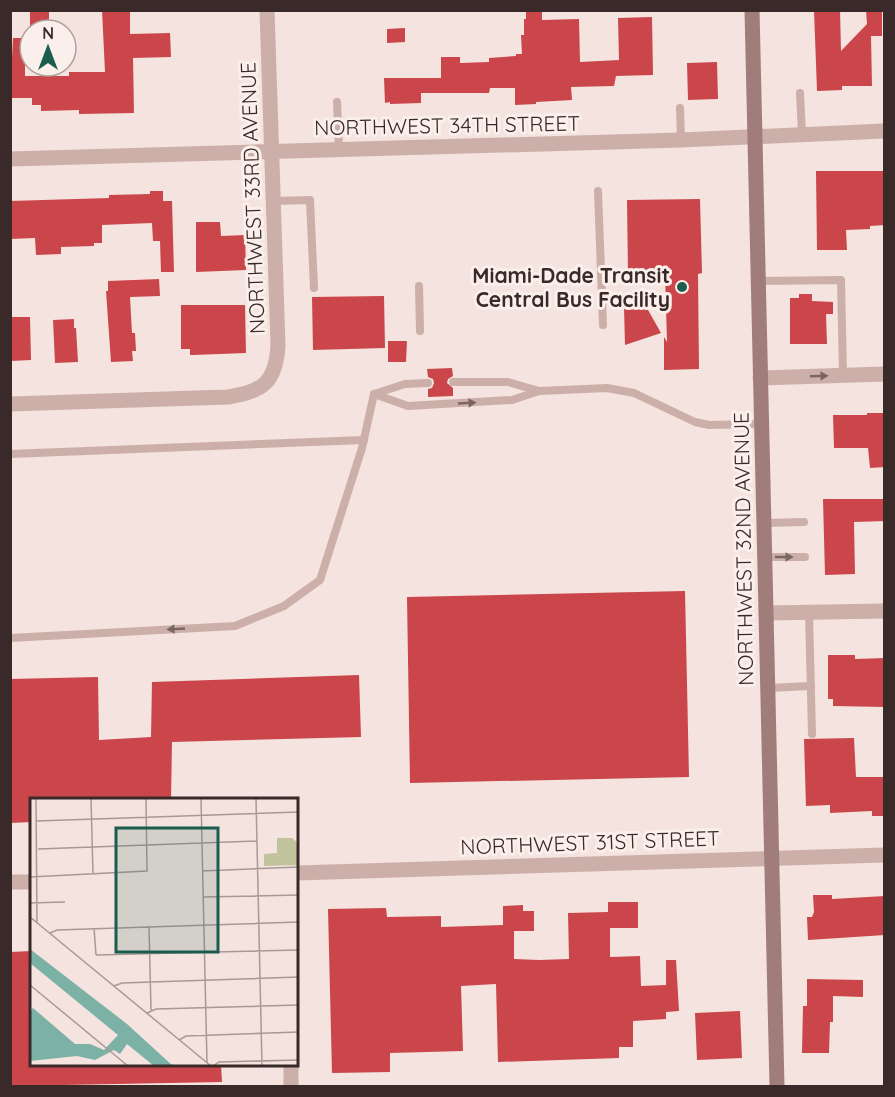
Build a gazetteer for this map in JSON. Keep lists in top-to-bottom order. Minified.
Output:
{"streets":{"main road":["NORTHWEST 32ND AVENUE"],"street":["NORTHWEST 34TH STREET","NORTHWEST 33RD AVENUE","NORTHWEST 31ST STREET"]},"crossings":[["NORTHWEST 34TH STREET","NORTHWEST 33RD AVENUE"],["NORTHWEST 34TH STREET","NORTHWEST 32ND AVENUE"],["NORTHWEST 32ND AVENUE","NORTHWEST 31ST STREET"]],"places":["Miami-Dade Transit Central Bus Facility"],"north":"top"}
